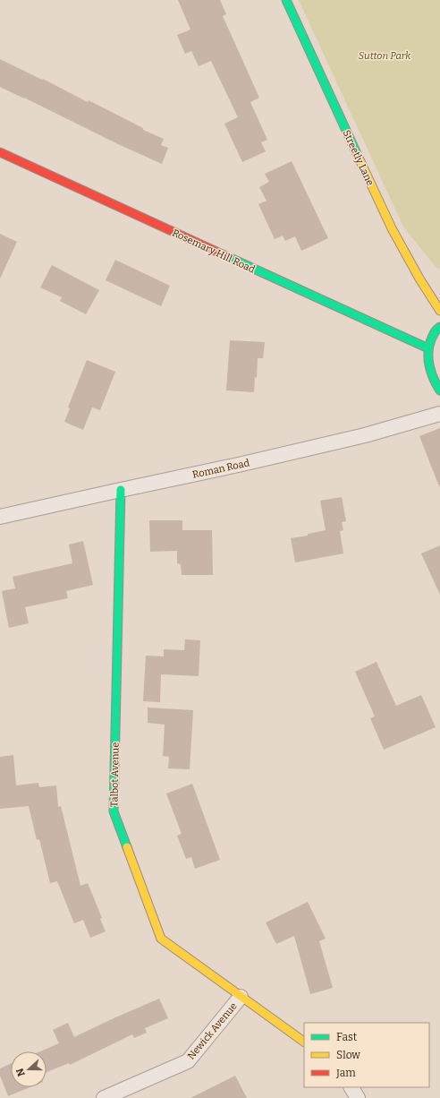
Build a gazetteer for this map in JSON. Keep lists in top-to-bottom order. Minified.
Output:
{"streets":{"main road":["Streetly Lane","Rosemary Hill Road","Talbot Avenue"],"street":["Roman Road","Newick Avenue"]},"crossings":[["Roman Road","Talbot Avenue"],["Talbot Avenue","Newick Avenue"]],"parks":["Sutton Park"],"legend":["Fast","Slow","Jam"],"north":"left"}
